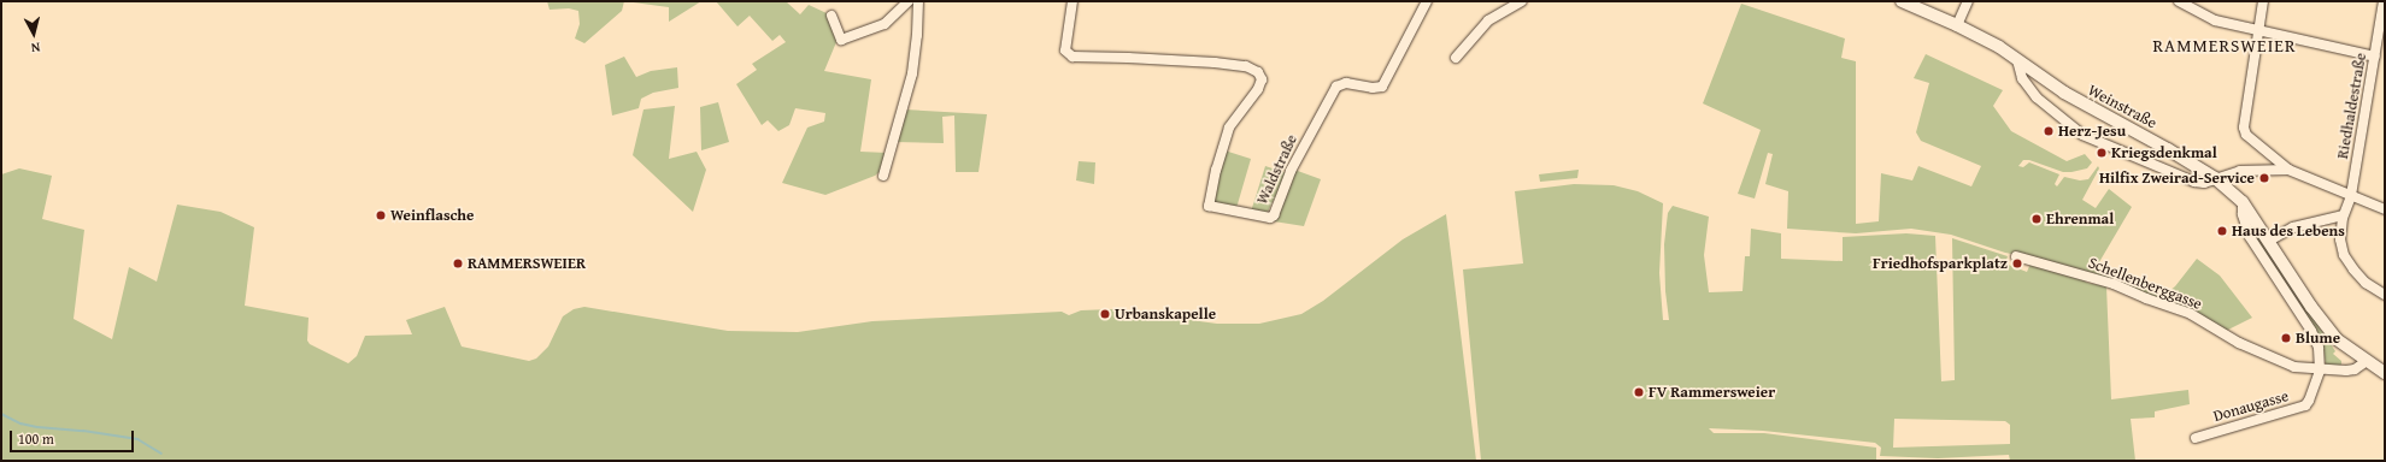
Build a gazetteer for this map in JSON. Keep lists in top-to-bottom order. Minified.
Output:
{"streets":{"street":["Riedhaldestraße","Weinstraße","Waldstraße","Schellenberggasse","Donaugasse"]},"crossings":[["Weinstraße","Schellenberggasse"],["Schellenberggasse","Donaugasse"]],"districts":["RAMMERSWEIER"],"places":["Herz-Jesu","Kriegsdenkmal","Hilfix Zweirad-Service","Weinflasche","Ehrenmal","Haus des Lebens","RAMMERSWEIER","Friedhofsparkplatz","Urbanskapelle","Blume","FV Rammersweier"],"scale_bar":"100 m","north":"bottom"}
